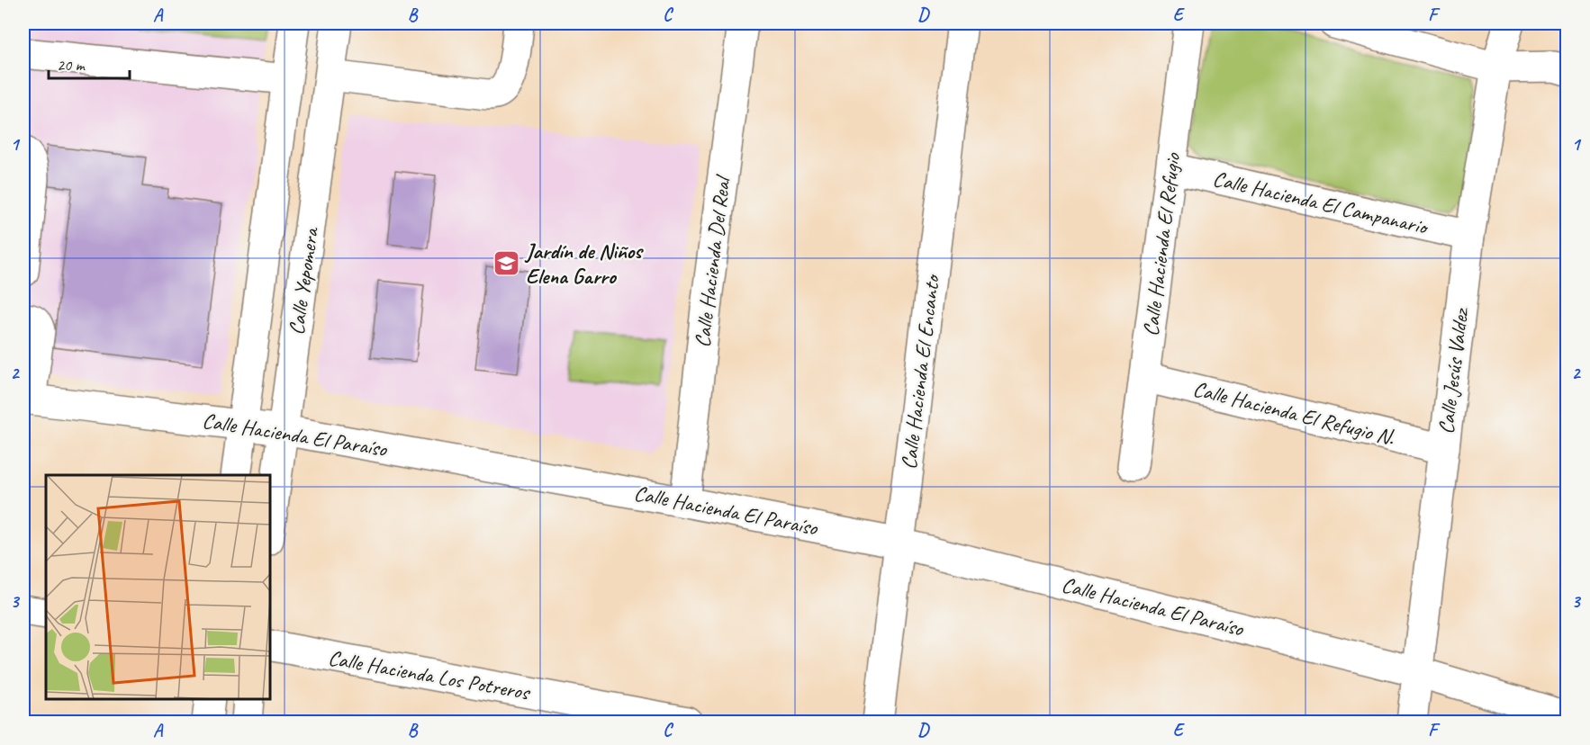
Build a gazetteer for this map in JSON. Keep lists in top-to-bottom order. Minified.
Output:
{"streets":{"street":["Calle Hacienda El Campanario","Calle Hacienda El Refugio","Calle Hacienda Del Real","Calle Yepomera","Calle Jesús Valdez","Calle Hacienda El Encanto","Calle Hacienda El Refugio N.","Calle Hacienda El Paraíso","Calle Hacienda Los Potreros"]},"crossings":[["Calle Hacienda El Campanario","Calle Hacienda El Refugio"],["Calle Hacienda El Campanario","Calle Jesús Valdez"],["Calle Hacienda El Refugio","Calle Hacienda El Refugio N."],["Calle Hacienda Del Real","Calle Hacienda El Paraíso"],["Calle Yepomera","Calle Hacienda El Paraíso"],["Calle Jesús Valdez","Calle Hacienda El Refugio N."],["Calle Jesús Valdez","Calle Hacienda El Paraíso"],["Calle Hacienda El Encanto","Calle Hacienda El Paraíso"]],"places":{"school or university":["Jardín de Niños Elena Garro"]},"scale_bar":"20 m","grid":{"columns":["A","B","C","D","E","F"],"rows":["1","2","3"]}}
